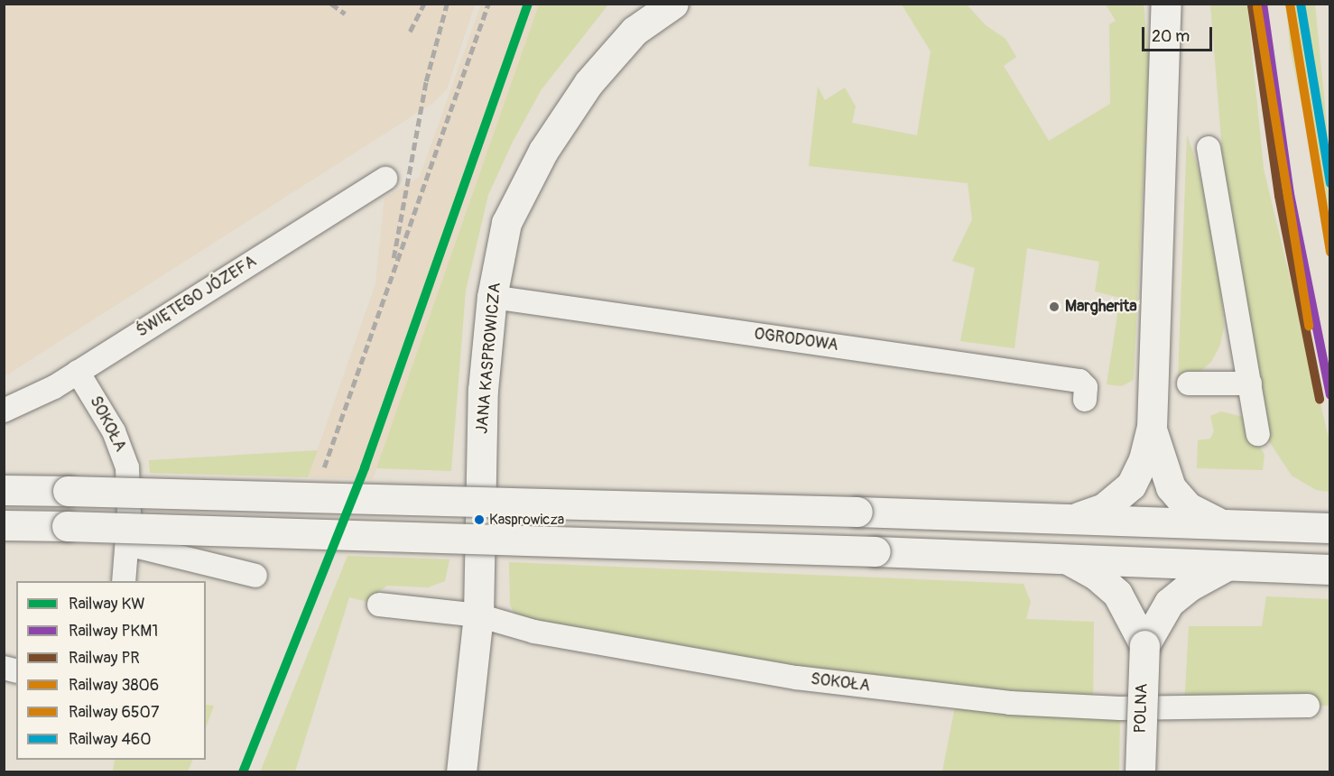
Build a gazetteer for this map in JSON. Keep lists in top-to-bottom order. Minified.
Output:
{"streets":{"main road":["JANA KASPROWICZA","POLNA"],"street":["ŚWIĘTEGO JÓZEFA","OGRODOWA","SOKOŁA"]},"crossings":[["ŚWIĘTEGO JÓZEFA","SOKOŁA"],["OGRODOWA","JANA KASPROWICZA"],["JANA KASPROWICZA","SOKOŁA"]],"places":["Margherita","Kasprowicza"],"lines":["rail line KW","rail line PKM1","rail line 3806","rail line 460","rail line PR","rail line 6507"],"legend":["Railway KW","Railway PKM1","Railway PR","Railway 3806","Railway 6507","Railway 460"],"scale_bar":"20 m"}
